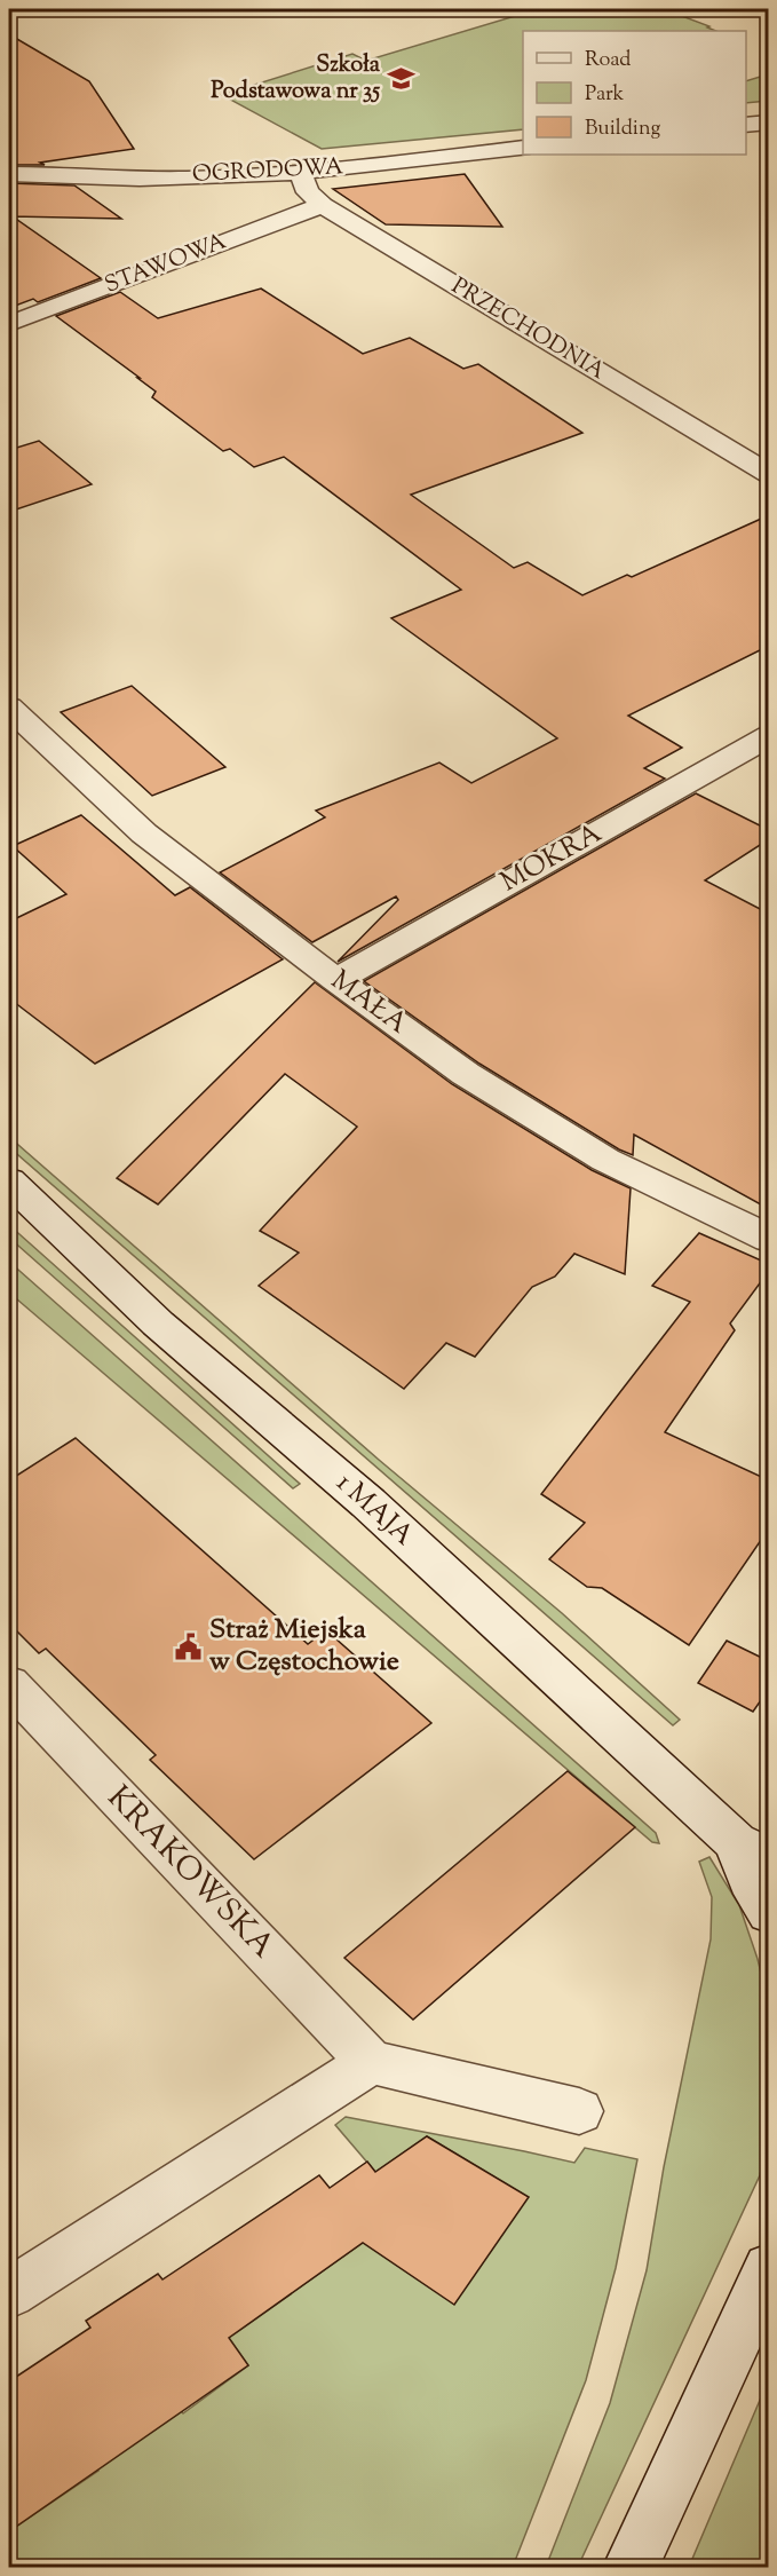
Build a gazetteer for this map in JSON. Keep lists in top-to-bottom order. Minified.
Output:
{"streets":{"street":["OGRODOWA","STAWOWA","PRZECHODNIA","MOKRA","MAŁA","1 MAJA","KRAKOWSKA"]},"crossings":[["OGRODOWA","PRZECHODNIA"],["STAWOWA","PRZECHODNIA"],["MOKRA","MAŁA"]],"places":{"school or university":["Szkoła Podstawowa nr 35"],"public building":["Straż Miejska w Częstochowie"]},"legend":["Road","Park","Building"]}
